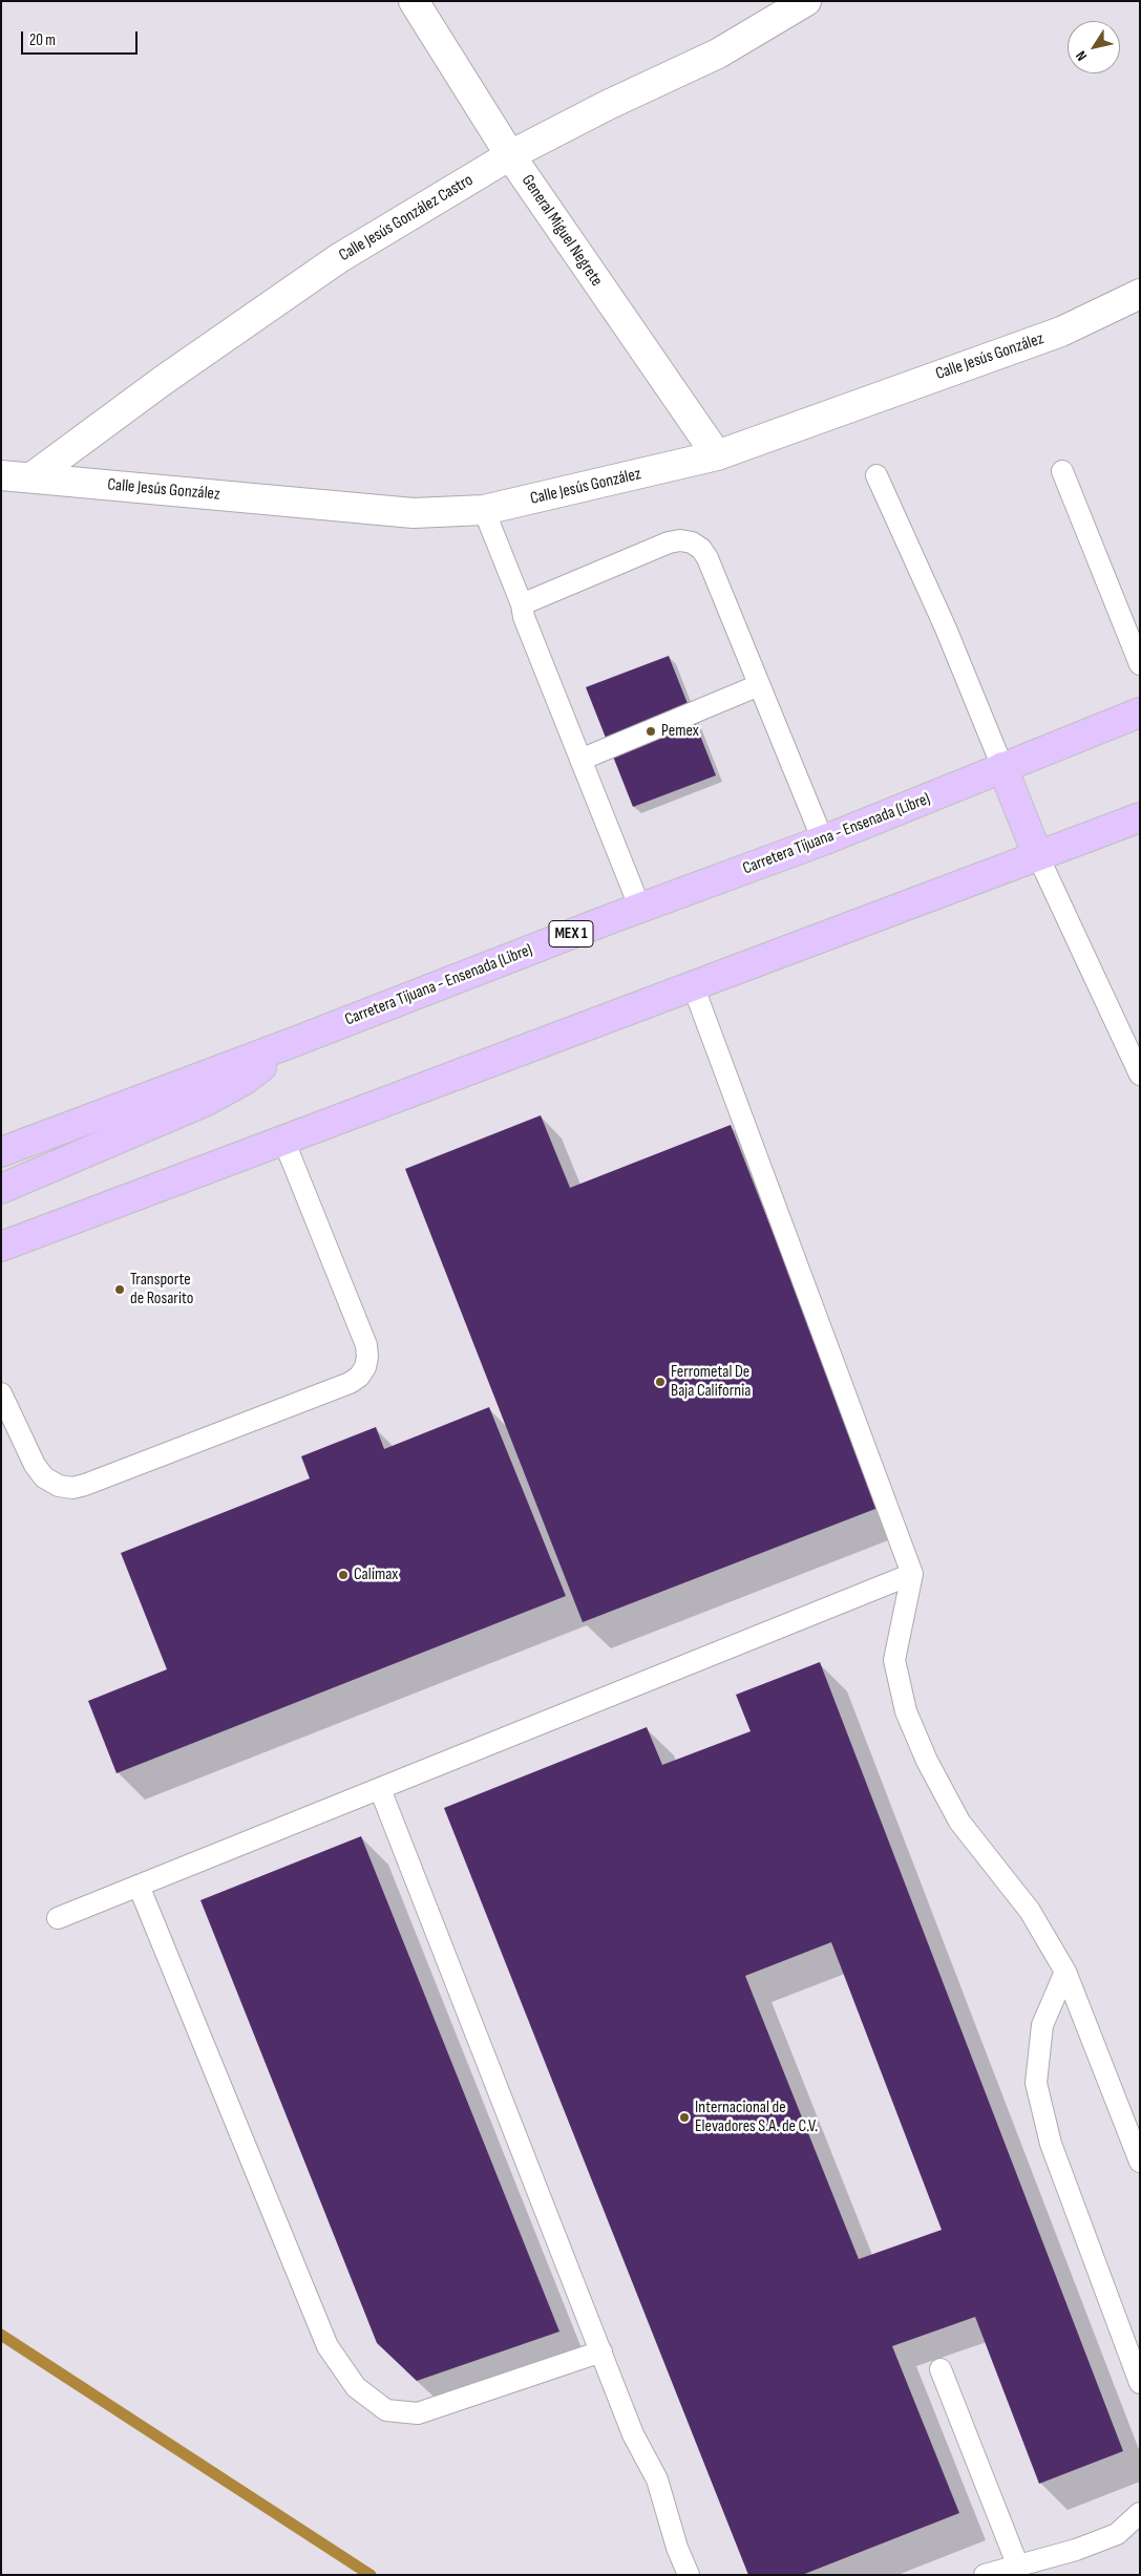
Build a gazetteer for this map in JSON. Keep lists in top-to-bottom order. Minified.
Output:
{"streets":{"highway":["Carretera Tijuana - Ensenada (Libre)","MEX 1"],"street":["Calle Jesús González Castro","General Miguel Negrete","Calle Jesús González"]},"crossings":[["Calle Jesús González Castro","General Miguel Negrete"],["Calle Jesús González Castro","Calle Jesús González"],["General Miguel Negrete","Calle Jesús González"]],"places":["Pemex","Transporte de Rosarito","Ferrometal De Baja California","Calimax","Internacional de Elevadores S.A. de C.V."],"scale_bar":"20 m","north":"bottom left"}
